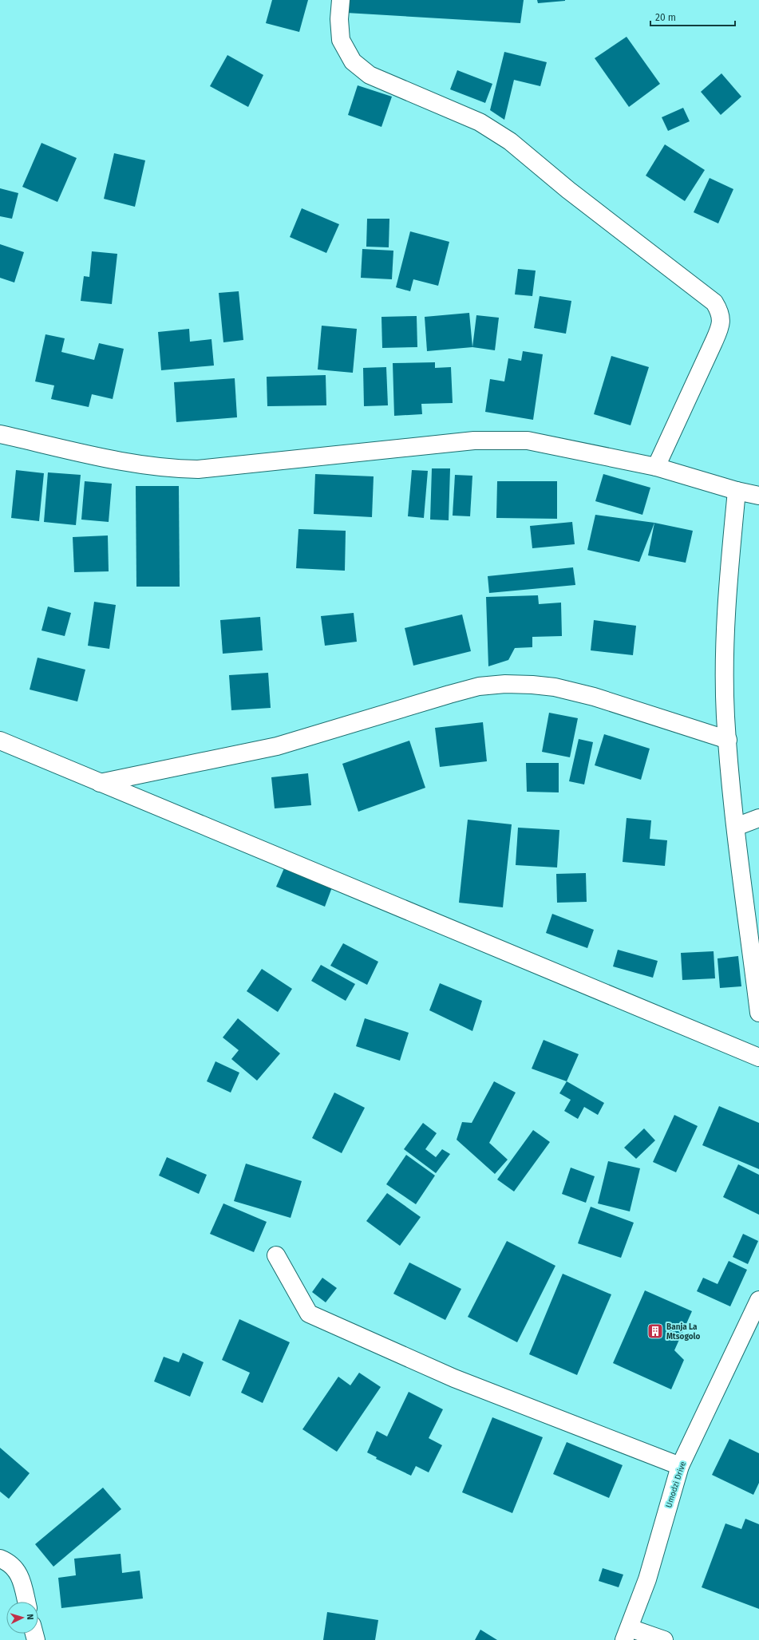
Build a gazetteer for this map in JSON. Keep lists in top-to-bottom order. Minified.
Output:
{"streets":{"street":["Umodzi Drive"]},"places":{"building":["Banja La Mtsogolo"]},"scale_bar":"20 m","north":"right"}
